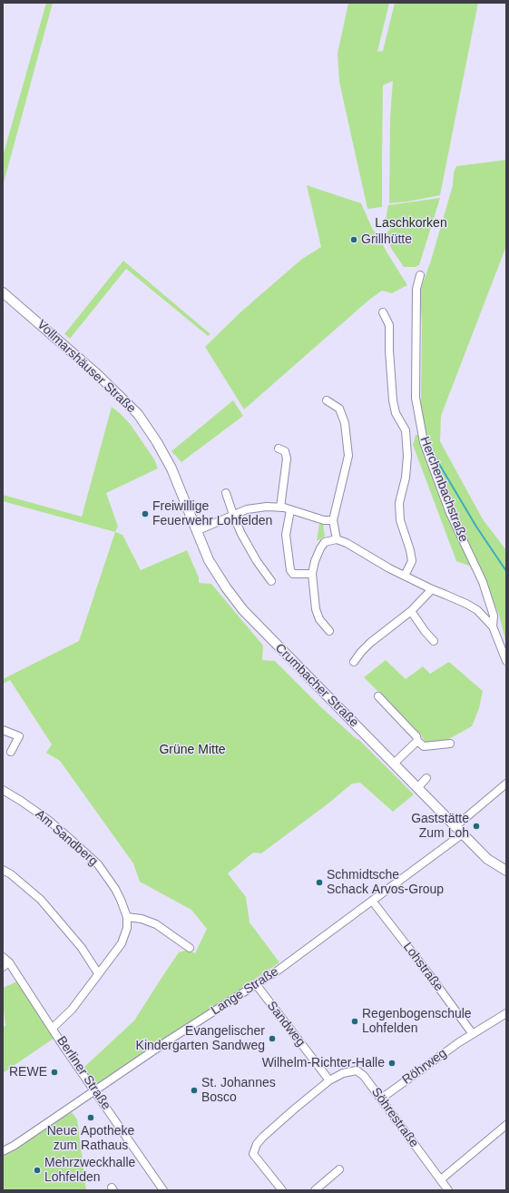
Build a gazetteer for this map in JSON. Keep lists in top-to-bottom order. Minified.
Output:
{"streets":{"main road":["Vollmarshäuser Straße","Crumbacher Straße"],"street":["Herchenbachstraße","Am Sandberg","Lohstraße","Lange Straße","Sandweg","Röhrweg","Berliner Straße","Söhrestraße"]},"crossings":[["Vollmarshäuser Straße","Crumbacher Straße"],["Crumbacher Straße","Lange Straße"],["Am Sandberg","Berliner Straße"],["Lohstraße","Lange Straße"],["Lohstraße","Röhrweg"],["Lange Straße","Sandweg"],["Lange Straße","Berliner Straße"],["Sandweg","Söhrestraße"],["Röhrweg","Söhrestraße"]],"parks":["Laschkorken","Grüne Mitte"],"places":["Grillhütte","Freiwillige Feuerwehr Lohfelden","Gaststätte Zum Loh","Schmidtsche Schack Arvos-Group","Regenbogenschule Lohfelden","Evangelischer Kindergarten Sandweg","Wilhelm-Richter-Halle","REWE","St. Johannes Bosco","Neue Apotheke zum Rathaus","Mehrzweckhalle Lohfelden"]}
